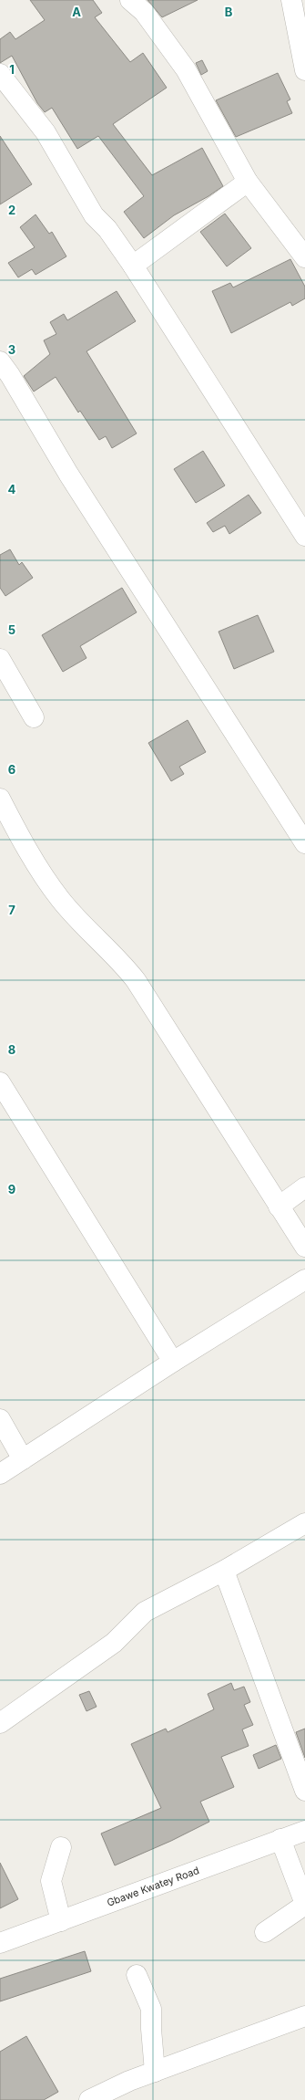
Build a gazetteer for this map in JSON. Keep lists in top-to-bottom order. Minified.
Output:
{"streets":{"street":["Gbawe Kwatey Road"]},"grid":{"columns":["A","B"],"rows":["1","2","3","4","5","6","7","8","9"]}}
